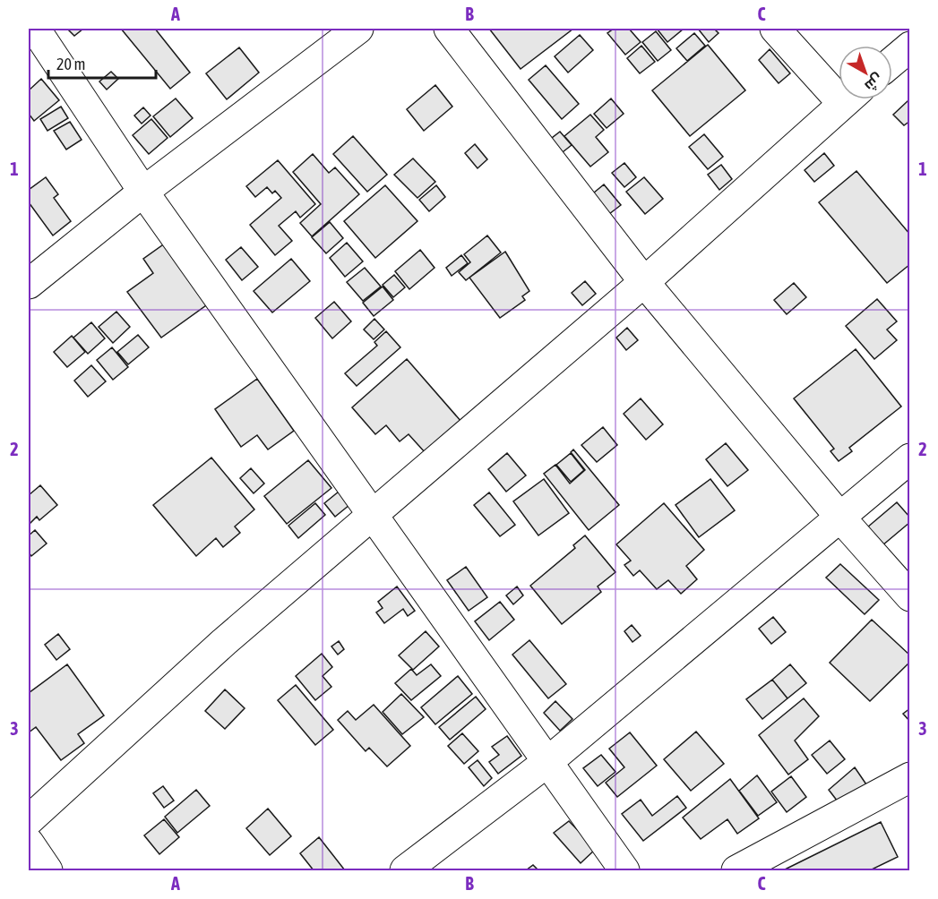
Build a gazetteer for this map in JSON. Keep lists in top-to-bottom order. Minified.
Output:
{"scale_bar":"20 m","north":"bottom right","grid":{"columns":["A","B","C"],"rows":["1","2","3"]}}
